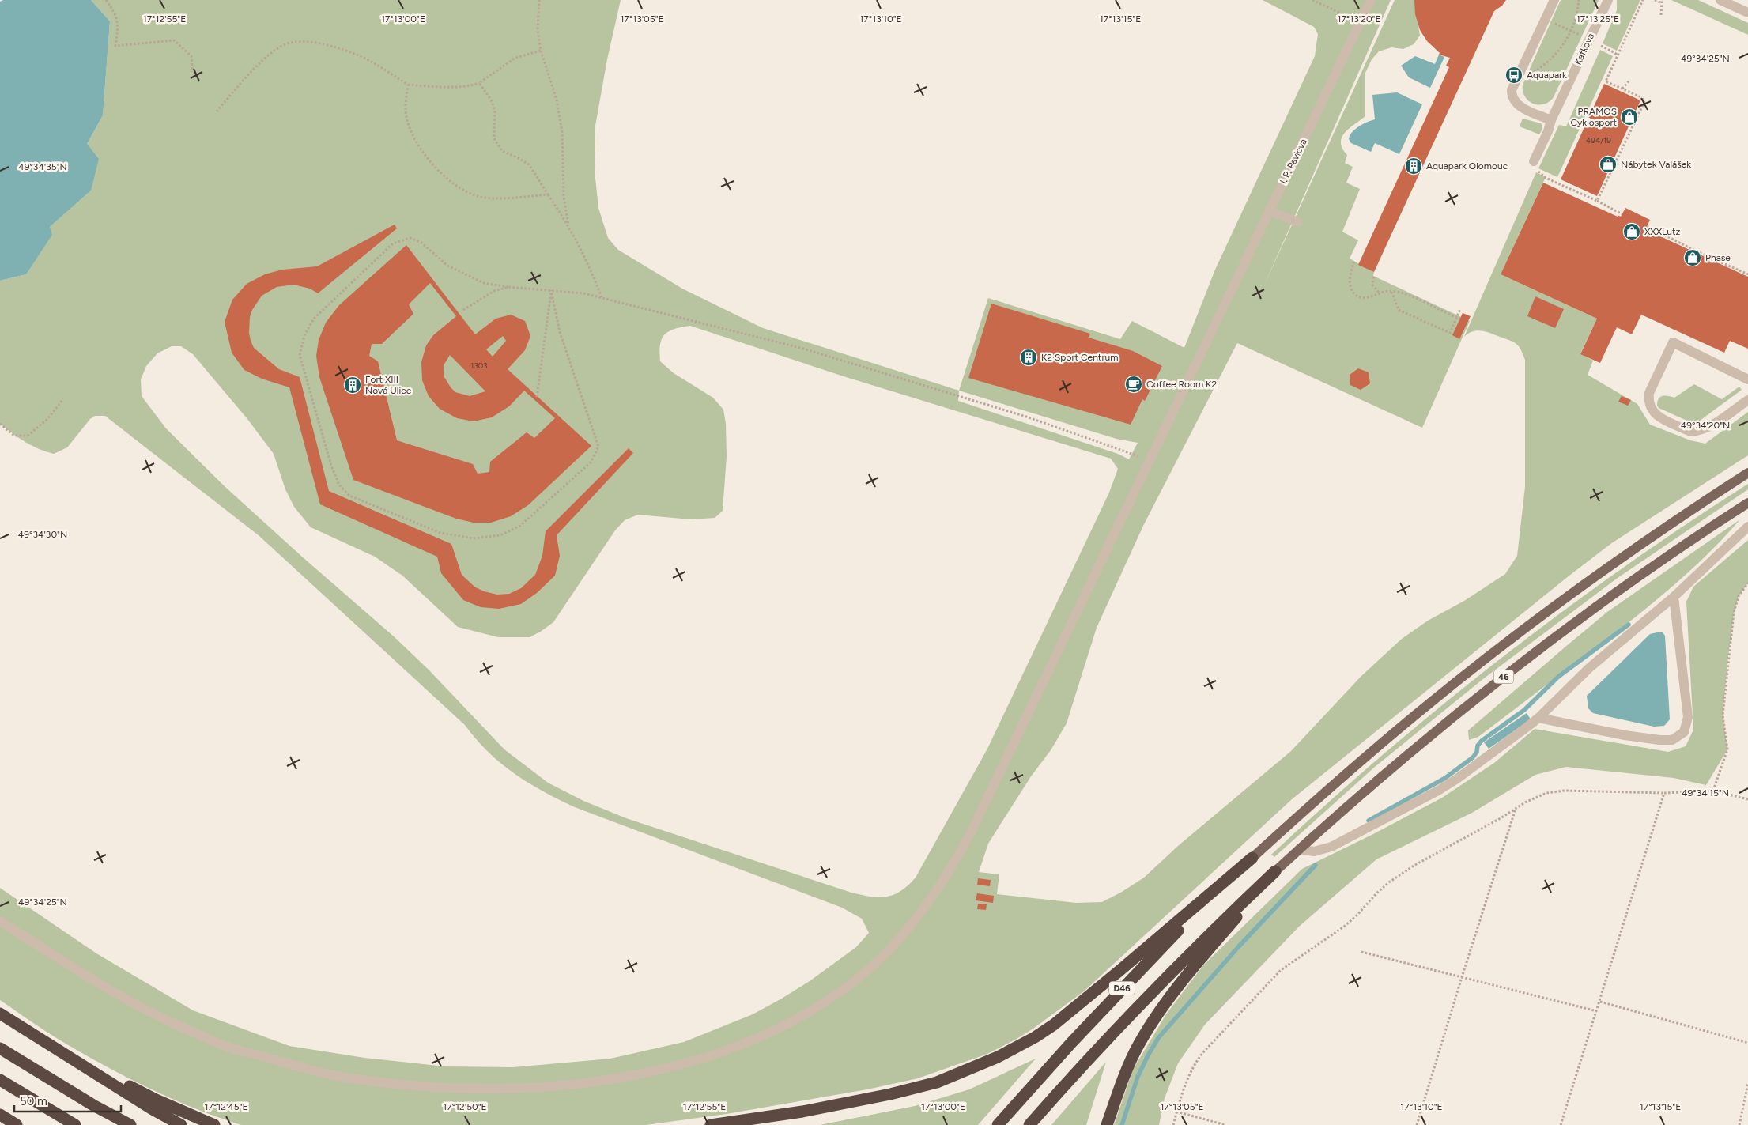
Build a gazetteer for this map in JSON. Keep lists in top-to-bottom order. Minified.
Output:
{"streets":{"highway":["D46"],"main road":["46"],"street":["Kafkova","I. P. Pavlova"]},"crossings":[["46","D46"]],"places":{"bus stop":["Aquapark"],"shop":["PRAMOS Cyklosport","Nábytek Valášek","XXXLutz","Phase"],"building":["Aquapark Olomouc","K2 Sport Centrum","Fort XIII Nová Ulice"],"cafe":["Coffee Room K2"]},"house_numbers":["494/19","1303"],"scale_bar":"50 m","coordinates":["17°12'55\"E","17°13'00\"E","17°13'05\"E","17°13'10\"E","17°13'15\"E","17°13'20\"E","17°13'25\"E","49°34'25\"N","49°34'35\"N","49°34'20\"N","49°34'30\"N","49°34'15\"N","17°12'45\"E","17°12'50\"E"]}
